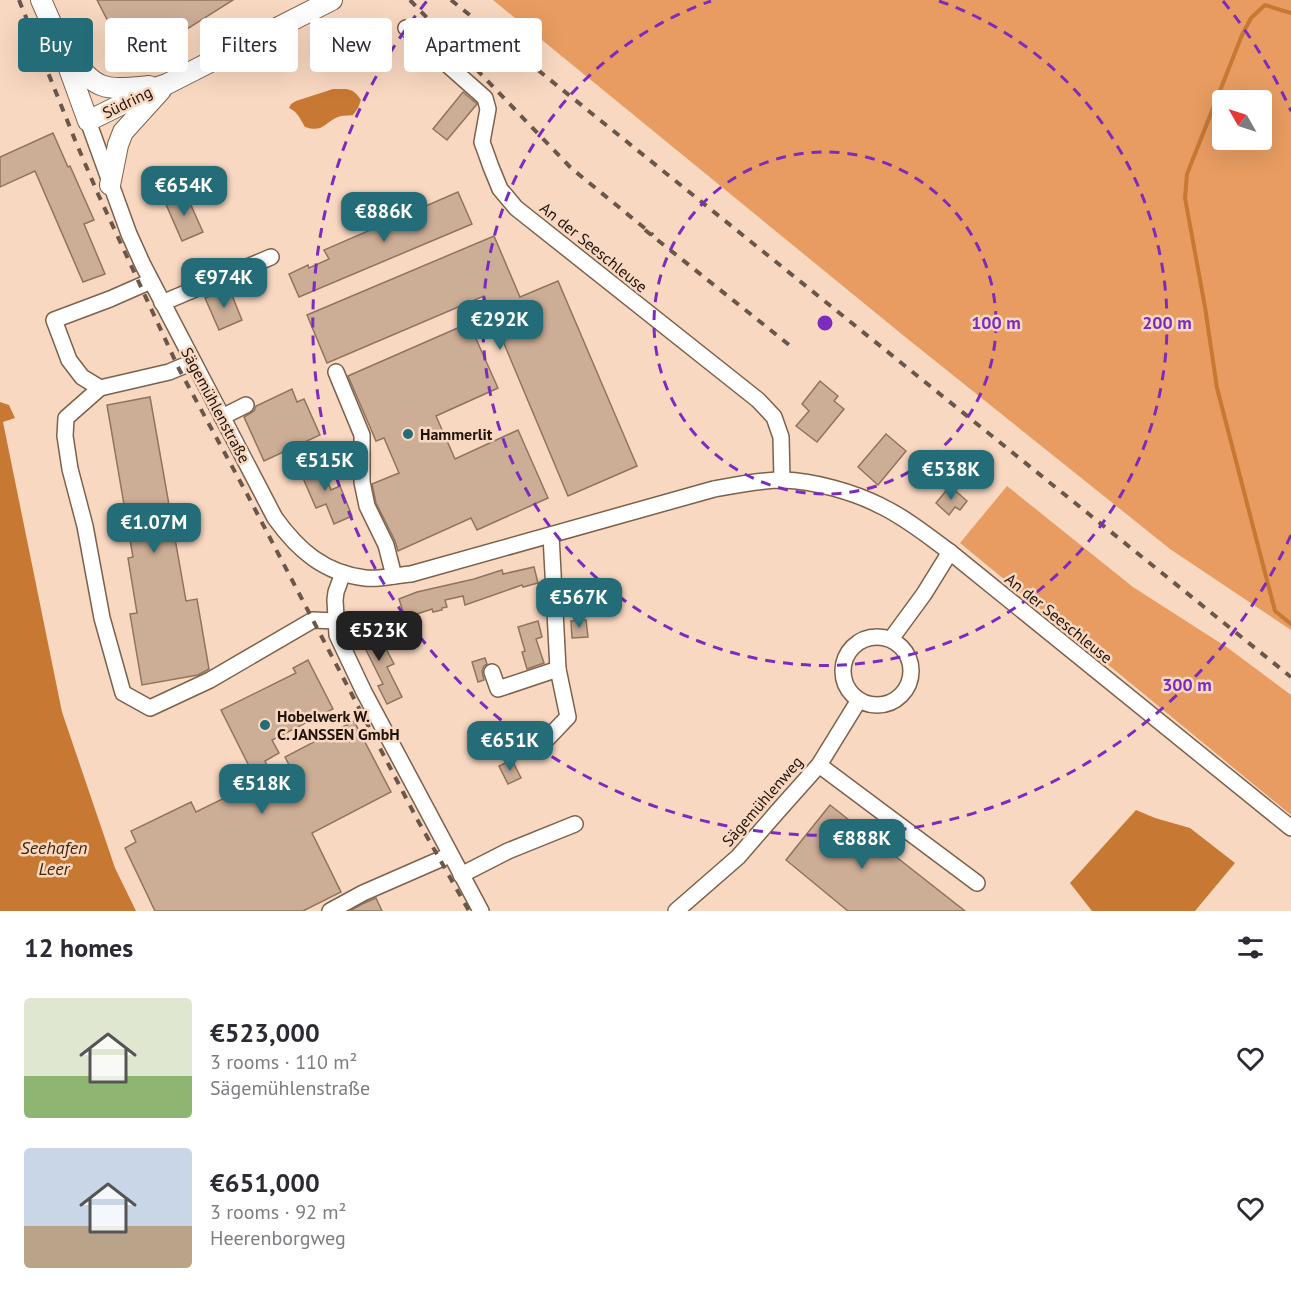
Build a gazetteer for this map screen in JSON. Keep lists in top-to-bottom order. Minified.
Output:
{"streets":{"main road":["Südring","Sägemühlenstraße"],"street":["An der Seeschleuse","Sägemühlenweg"]},"crossings":[["Südring","Sägemühlenstraße"],["An der Seeschleuse","Sägemühlenstraße"]],"water":["Seehafen Leer"],"places":["Hammerlit","Hobelwerk W. C. JANSSEN GmbH"],"north":"top left","page":{"chip":["Buy","Rent","Filters","New","Apartment"],"price":["€654K","€886K","€974K","€292K","€515K","€538K","€1.07M","€567K","€523K","€651K","€518K","€888K"],"heading":"12 homes","list":[{"name":"€523,000","note":"3 rooms · 110 m² · Sägemühlenstraße"},{"name":"€651,000","note":"3 rooms · 92 m² · Heerenborgweg"}]},"rings":["100 m","200 m","300 m"]}
